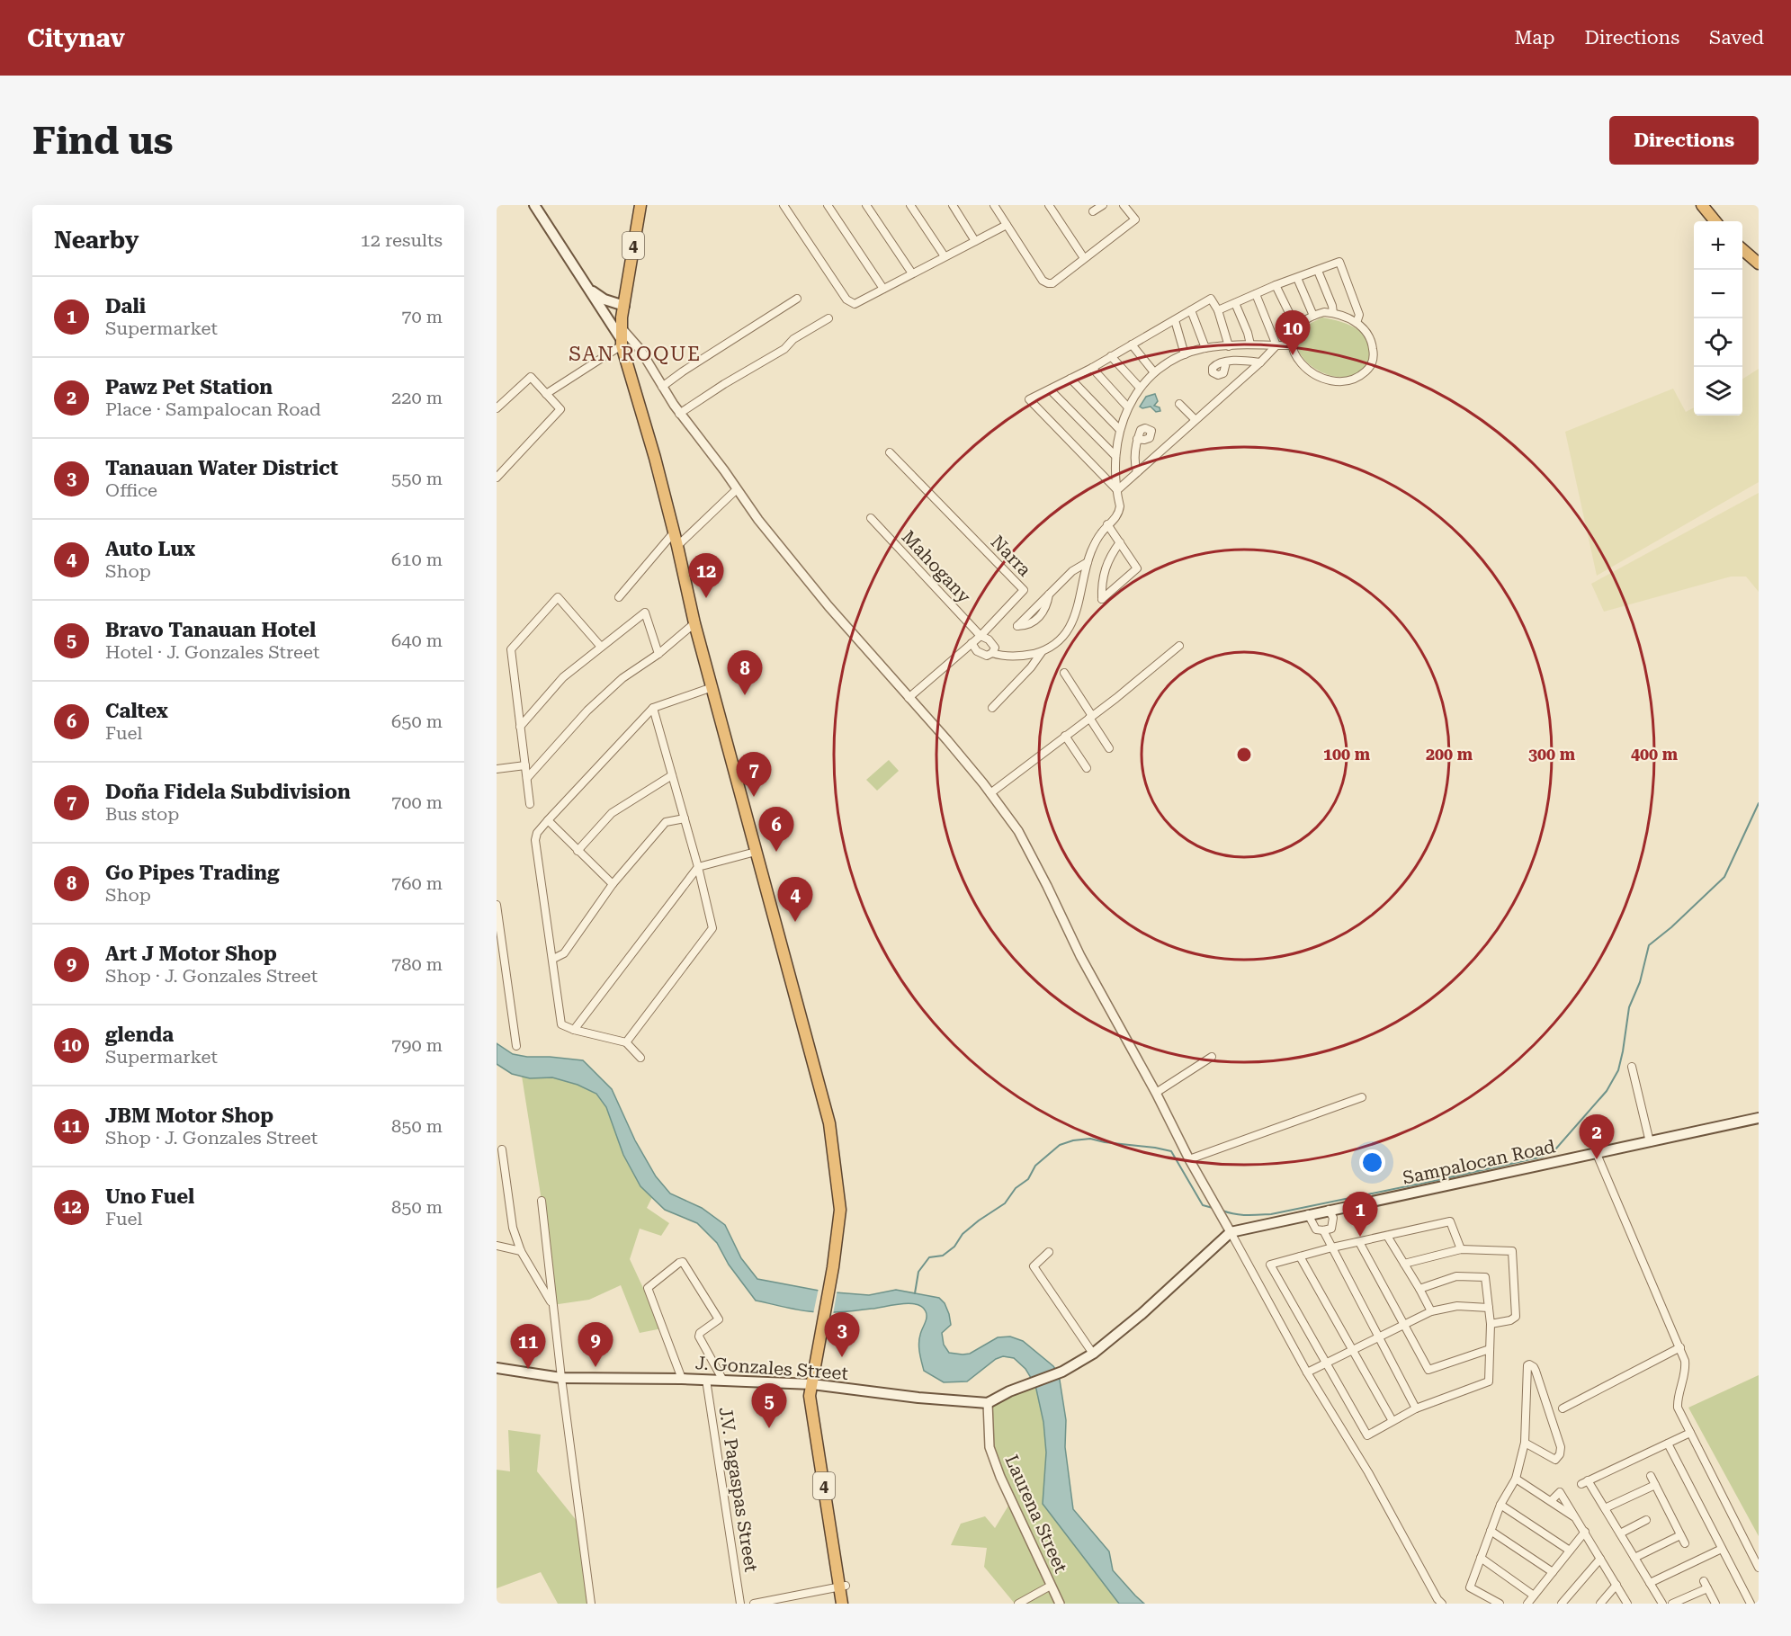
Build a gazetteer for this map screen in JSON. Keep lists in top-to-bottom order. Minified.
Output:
{"streets":{"highway":["4"],"main road":["Sampalocan Road","J. Gonzales Street"],"street":["Narra","Mahogany","J.V. Pagaspas Street","Laurena Street"]},"crossings":[["4","J. Gonzales Street"],["Narra","Mahogany"],["Sampalocan Road","J. Gonzales Street"],["Sampalocan Road","Laurena Street"],["J. Gonzales Street","J.V. Pagaspas Street"],["J. Gonzales Street","Laurena Street"]],"districts":["SAN ROQUE"],"page":{"header":"Citynav","nav":["Map","Directions","Saved"],"buttons":"Directions","title":"Find us","heading":["Nearby","12 results"],"map_buttons":["+","−"],"list":[{"mark":"1","name":"Dali","note":"Supermarket","value":"70 m"},{"mark":"2","name":"Pawz Pet Station","note":"Place · Sampalocan Road","value":"220 m"},{"mark":"3","name":"Tanauan Water District","note":"Office","value":"550 m"},{"mark":"4","name":"Auto Lux","note":"Shop","value":"610 m"},{"mark":"5","name":"Bravo Tanauan Hotel","note":"Hotel · J. Gonzales Street","value":"640 m"},{"mark":"6","name":"Caltex","note":"Fuel","value":"650 m"},{"mark":"7","name":"Doña Fidela Subdivision","note":"Bus stop","value":"700 m"},{"mark":"8","name":"Go Pipes Trading","note":"Shop","value":"760 m"},{"mark":"9","name":"Art J Motor Shop","note":"Shop · J. Gonzales Street","value":"780 m"},{"mark":"10","name":"glenda","note":"Supermarket","value":"790 m"},{"mark":"11","name":"JBM Motor Shop","note":"Shop · J. Gonzales Street","value":"850 m"},{"mark":"12","name":"Uno Fuel","note":"Fuel","value":"850 m"}],"pins":["10","12","8","7","6","4","2","1","3","9","11","5"]},"rings":["100 m","200 m","300 m","400 m"]}
